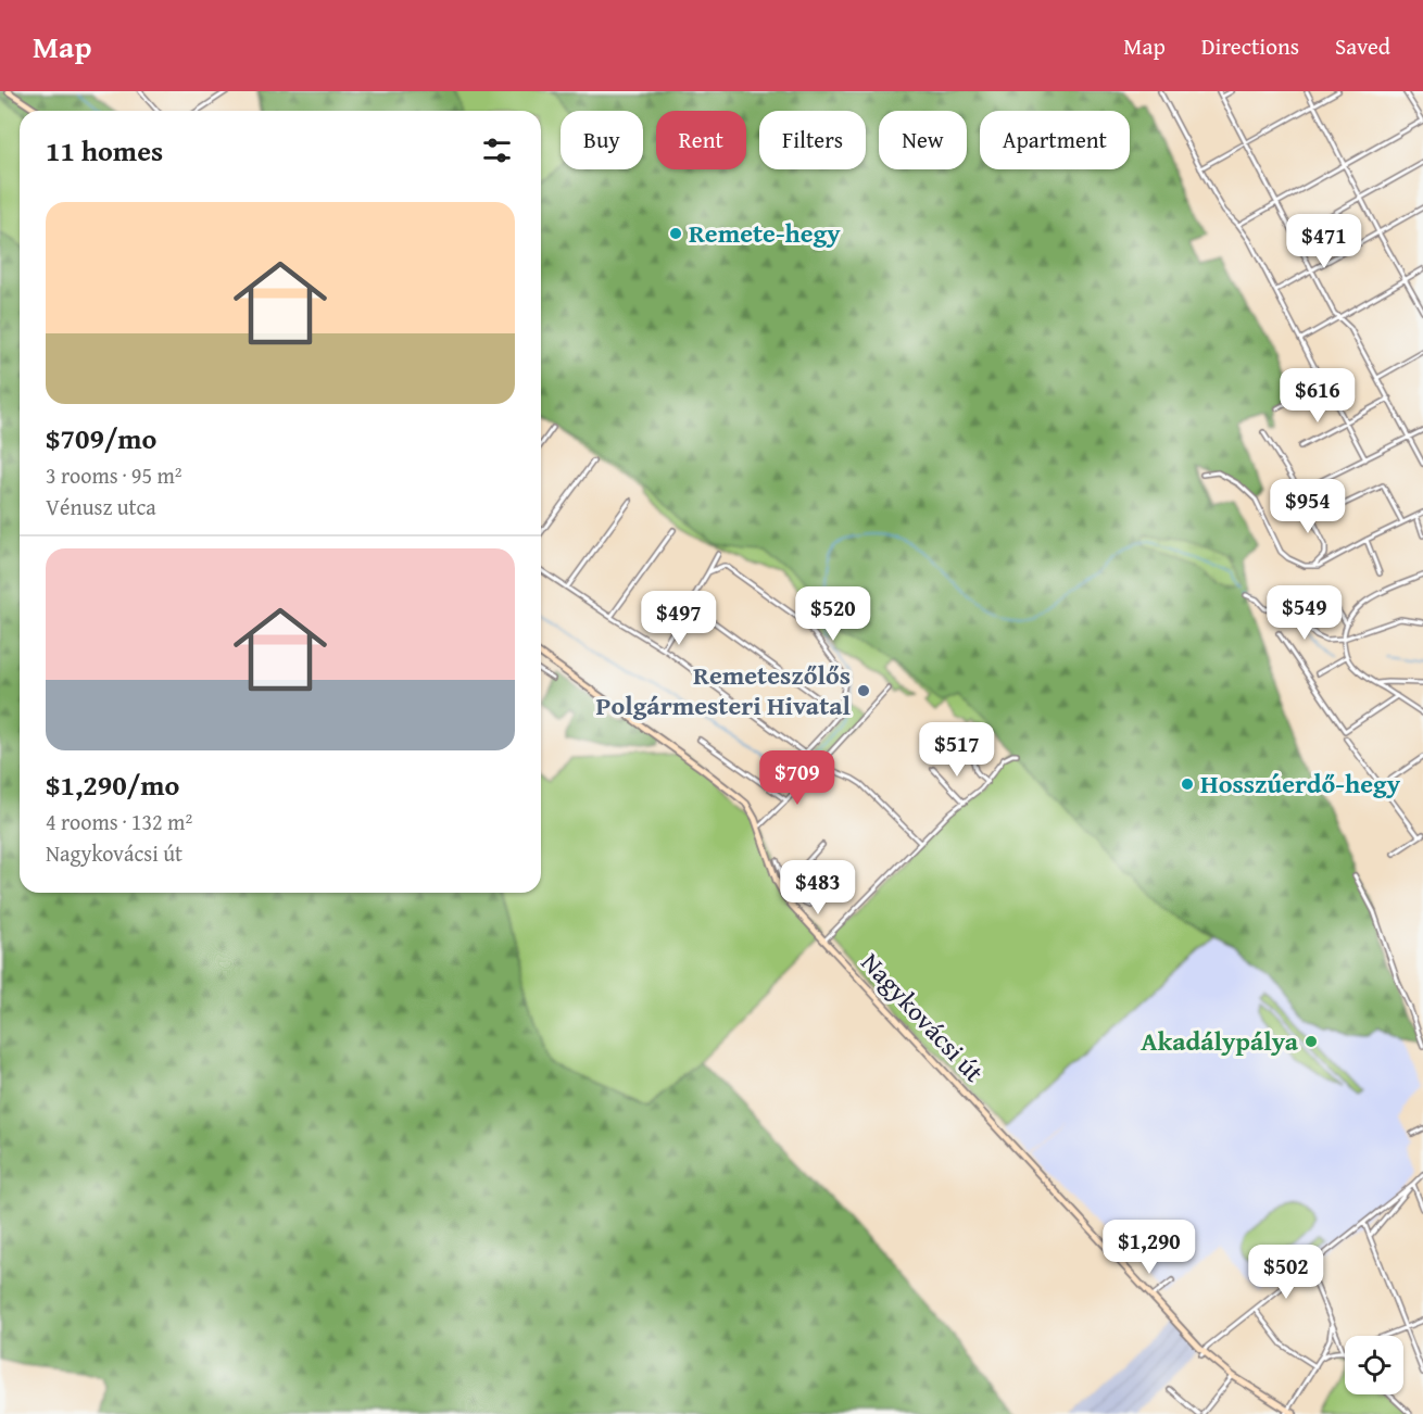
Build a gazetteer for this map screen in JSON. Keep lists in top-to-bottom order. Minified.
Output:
{"streets":{"street":["Nagykovácsi út"]},"places":["Remete-hegy","Remeteszőlős Polgármesteri Hivatal","Hosszúerdő-hegy","Akadálypálya"],"page":{"header":"Map","nav":["Map","Directions","Saved"],"chip":["Buy","Rent","Filters","New","Apartment"],"heading":"11 homes","list":[{"name":"$709/mo","note":"3 rooms · 95 m² · Vénusz utca"},{"name":"$1,290/mo","note":"4 rooms · 132 m² · Nagykovácsi út"}],"price":["$471","$616","$954","$549","$520","$497","$517","$709","$483","$1,290","$502"]}}
